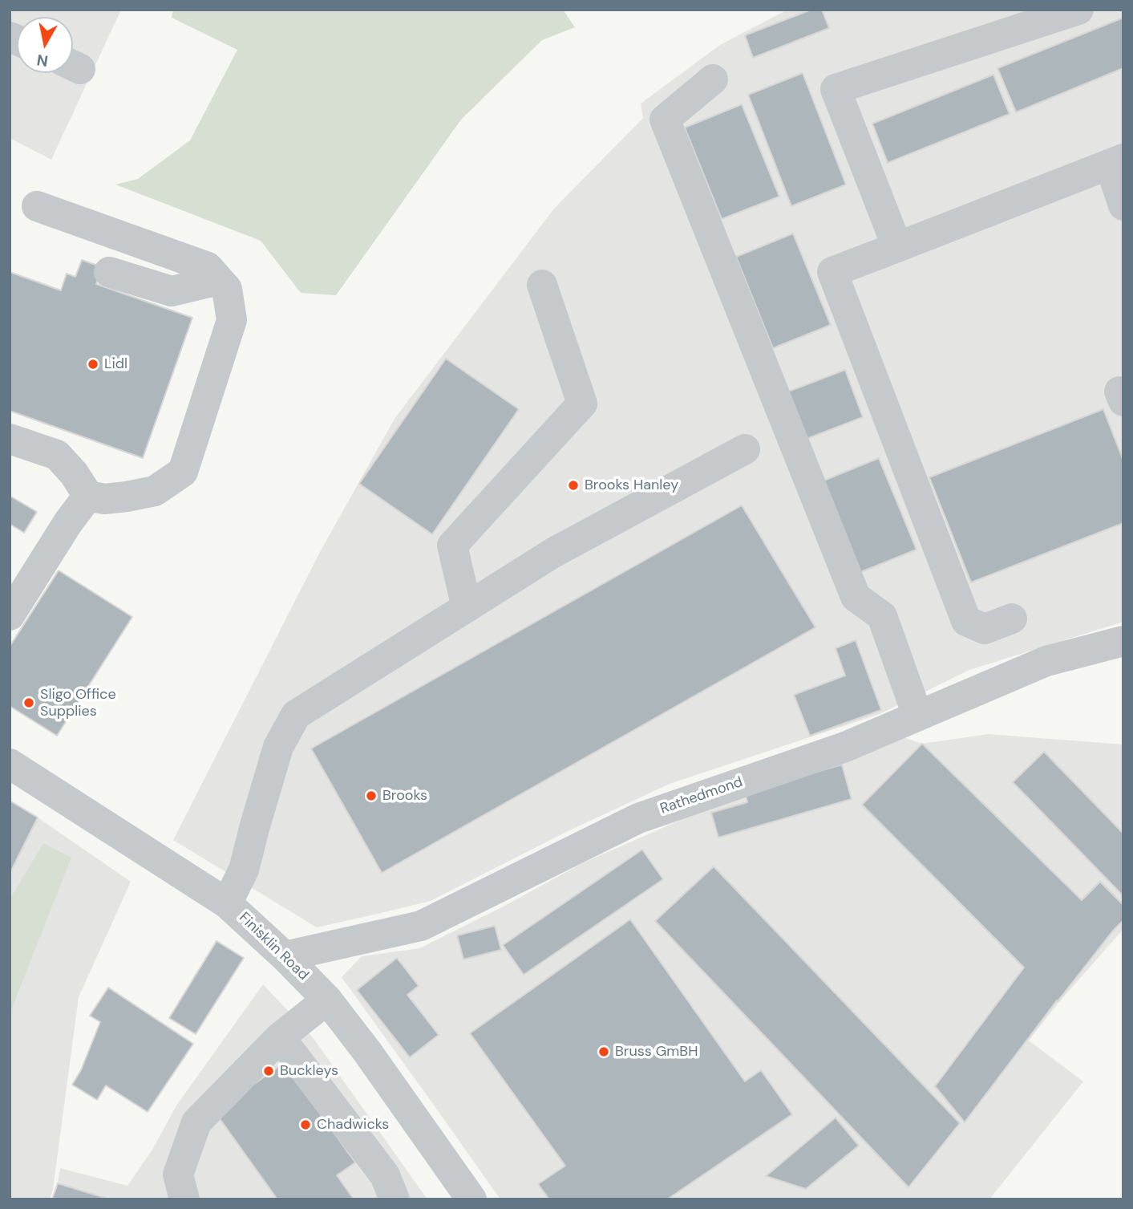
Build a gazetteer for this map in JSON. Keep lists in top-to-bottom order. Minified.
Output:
{"streets":{"street":["Rathedmond","Finisklin Road"]},"crossings":[["Rathedmond","Finisklin Road"]],"places":["Lidl","Brooks Hanley","Sligo Office Supplies","Brooks","Bruss GmBH","Buckleys","Chadwicks"],"north":"bottom"}
